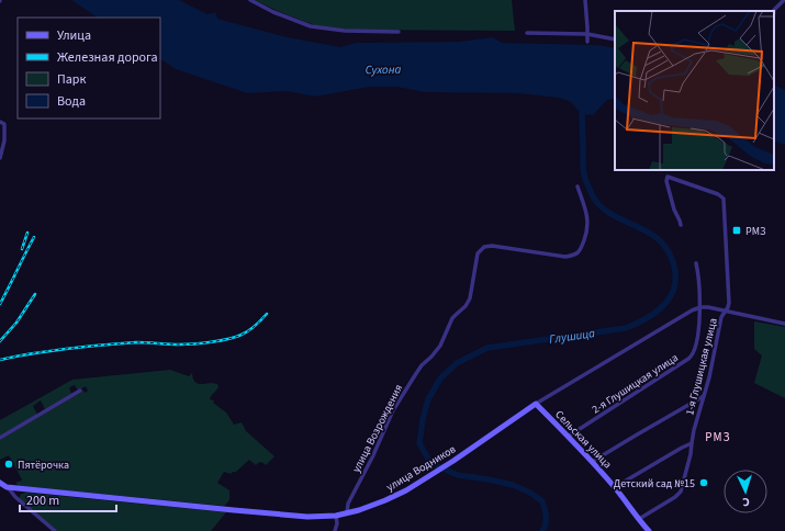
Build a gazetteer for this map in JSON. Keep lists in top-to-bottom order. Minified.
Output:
{"streets":{"main road":["Сельская улица","улица Водников"],"street":["1-я Глушицкая улица","2-я Глушицкая улица","улица Возрождения"]},"crossings":[["1-я Глушицкая улица","Сельская улица"],["2-я Глушицкая улица","Сельская улица"],["2-я Глушицкая улица","улица Водников"],["улица Возрождения","улица Водников"],["Сельская улица","улица Водников"]],"districts":["РМЗ"],"water":["Сухона","Глушица"],"places":{"transit":["РМЗ"],"other":["Пятёрочка","Детский сад №15"]},"legend":["Улица","Железная дорога","Парк","Вода"],"scale_bar":"200 m","north":"bottom"}
